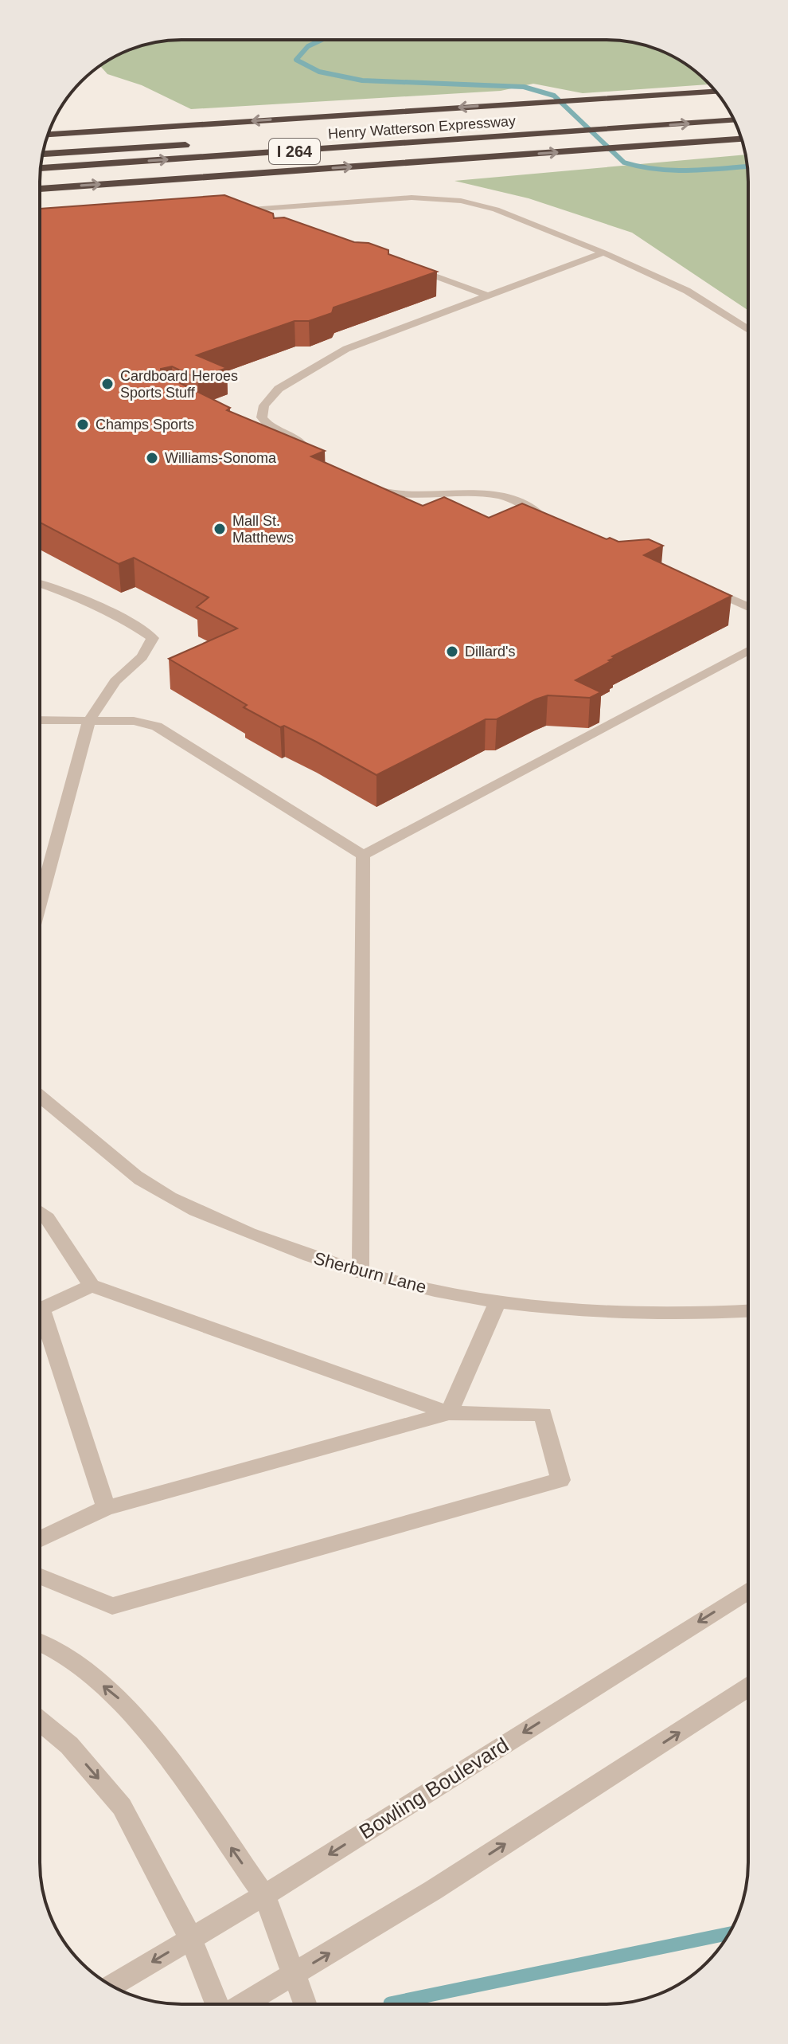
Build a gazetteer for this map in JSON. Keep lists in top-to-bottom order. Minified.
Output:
{"streets":{"highway":["Henry Watterson Expressway","I 264"],"street":["Sherburn Lane","Bowling Boulevard"]},"places":["Cardboard Heroes Sports Stuff","Champs Sports","Williams-Sonoma","Mall St. Matthews","Dillard's"]}
